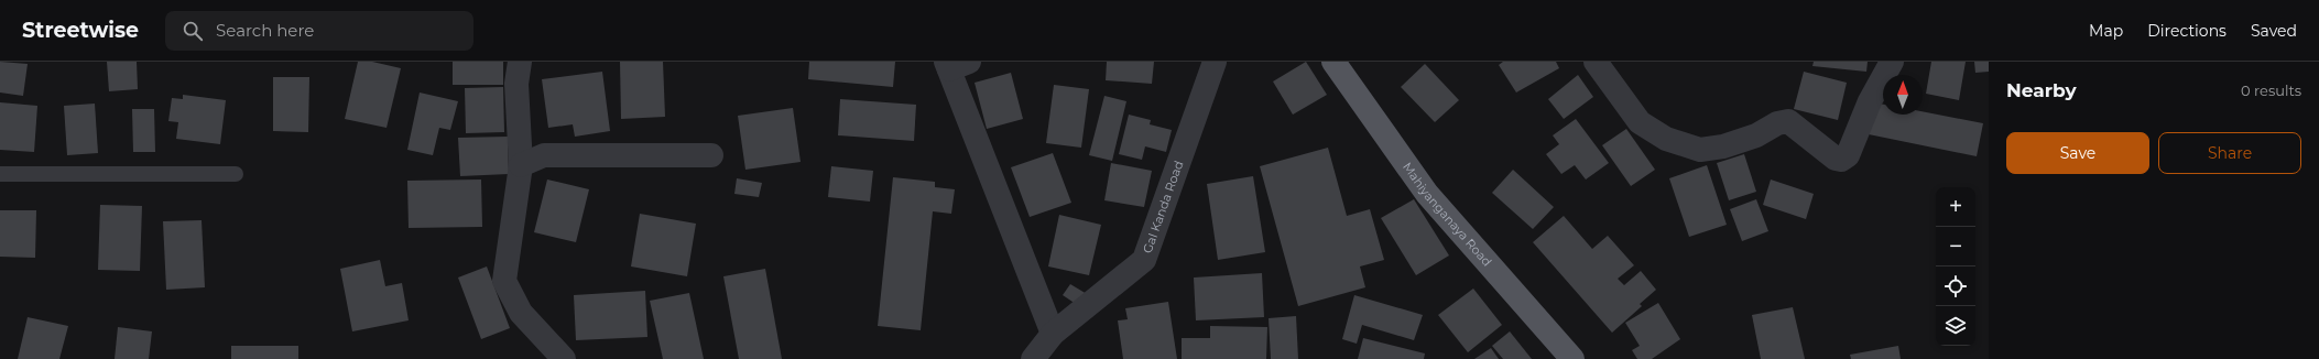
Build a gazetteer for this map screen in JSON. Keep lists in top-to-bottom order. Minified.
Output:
{"streets":{"main road":["Mahiyanganaya Road"],"street":["Gal Kanda Road"]},"north":"top","page":{"header":"Streetwise","search":"Search here","nav":["Map","Directions","Saved"],"heading":["Nearby","0 results"],"buttons":["Save","Share"],"map_buttons":["+","−"]}}
